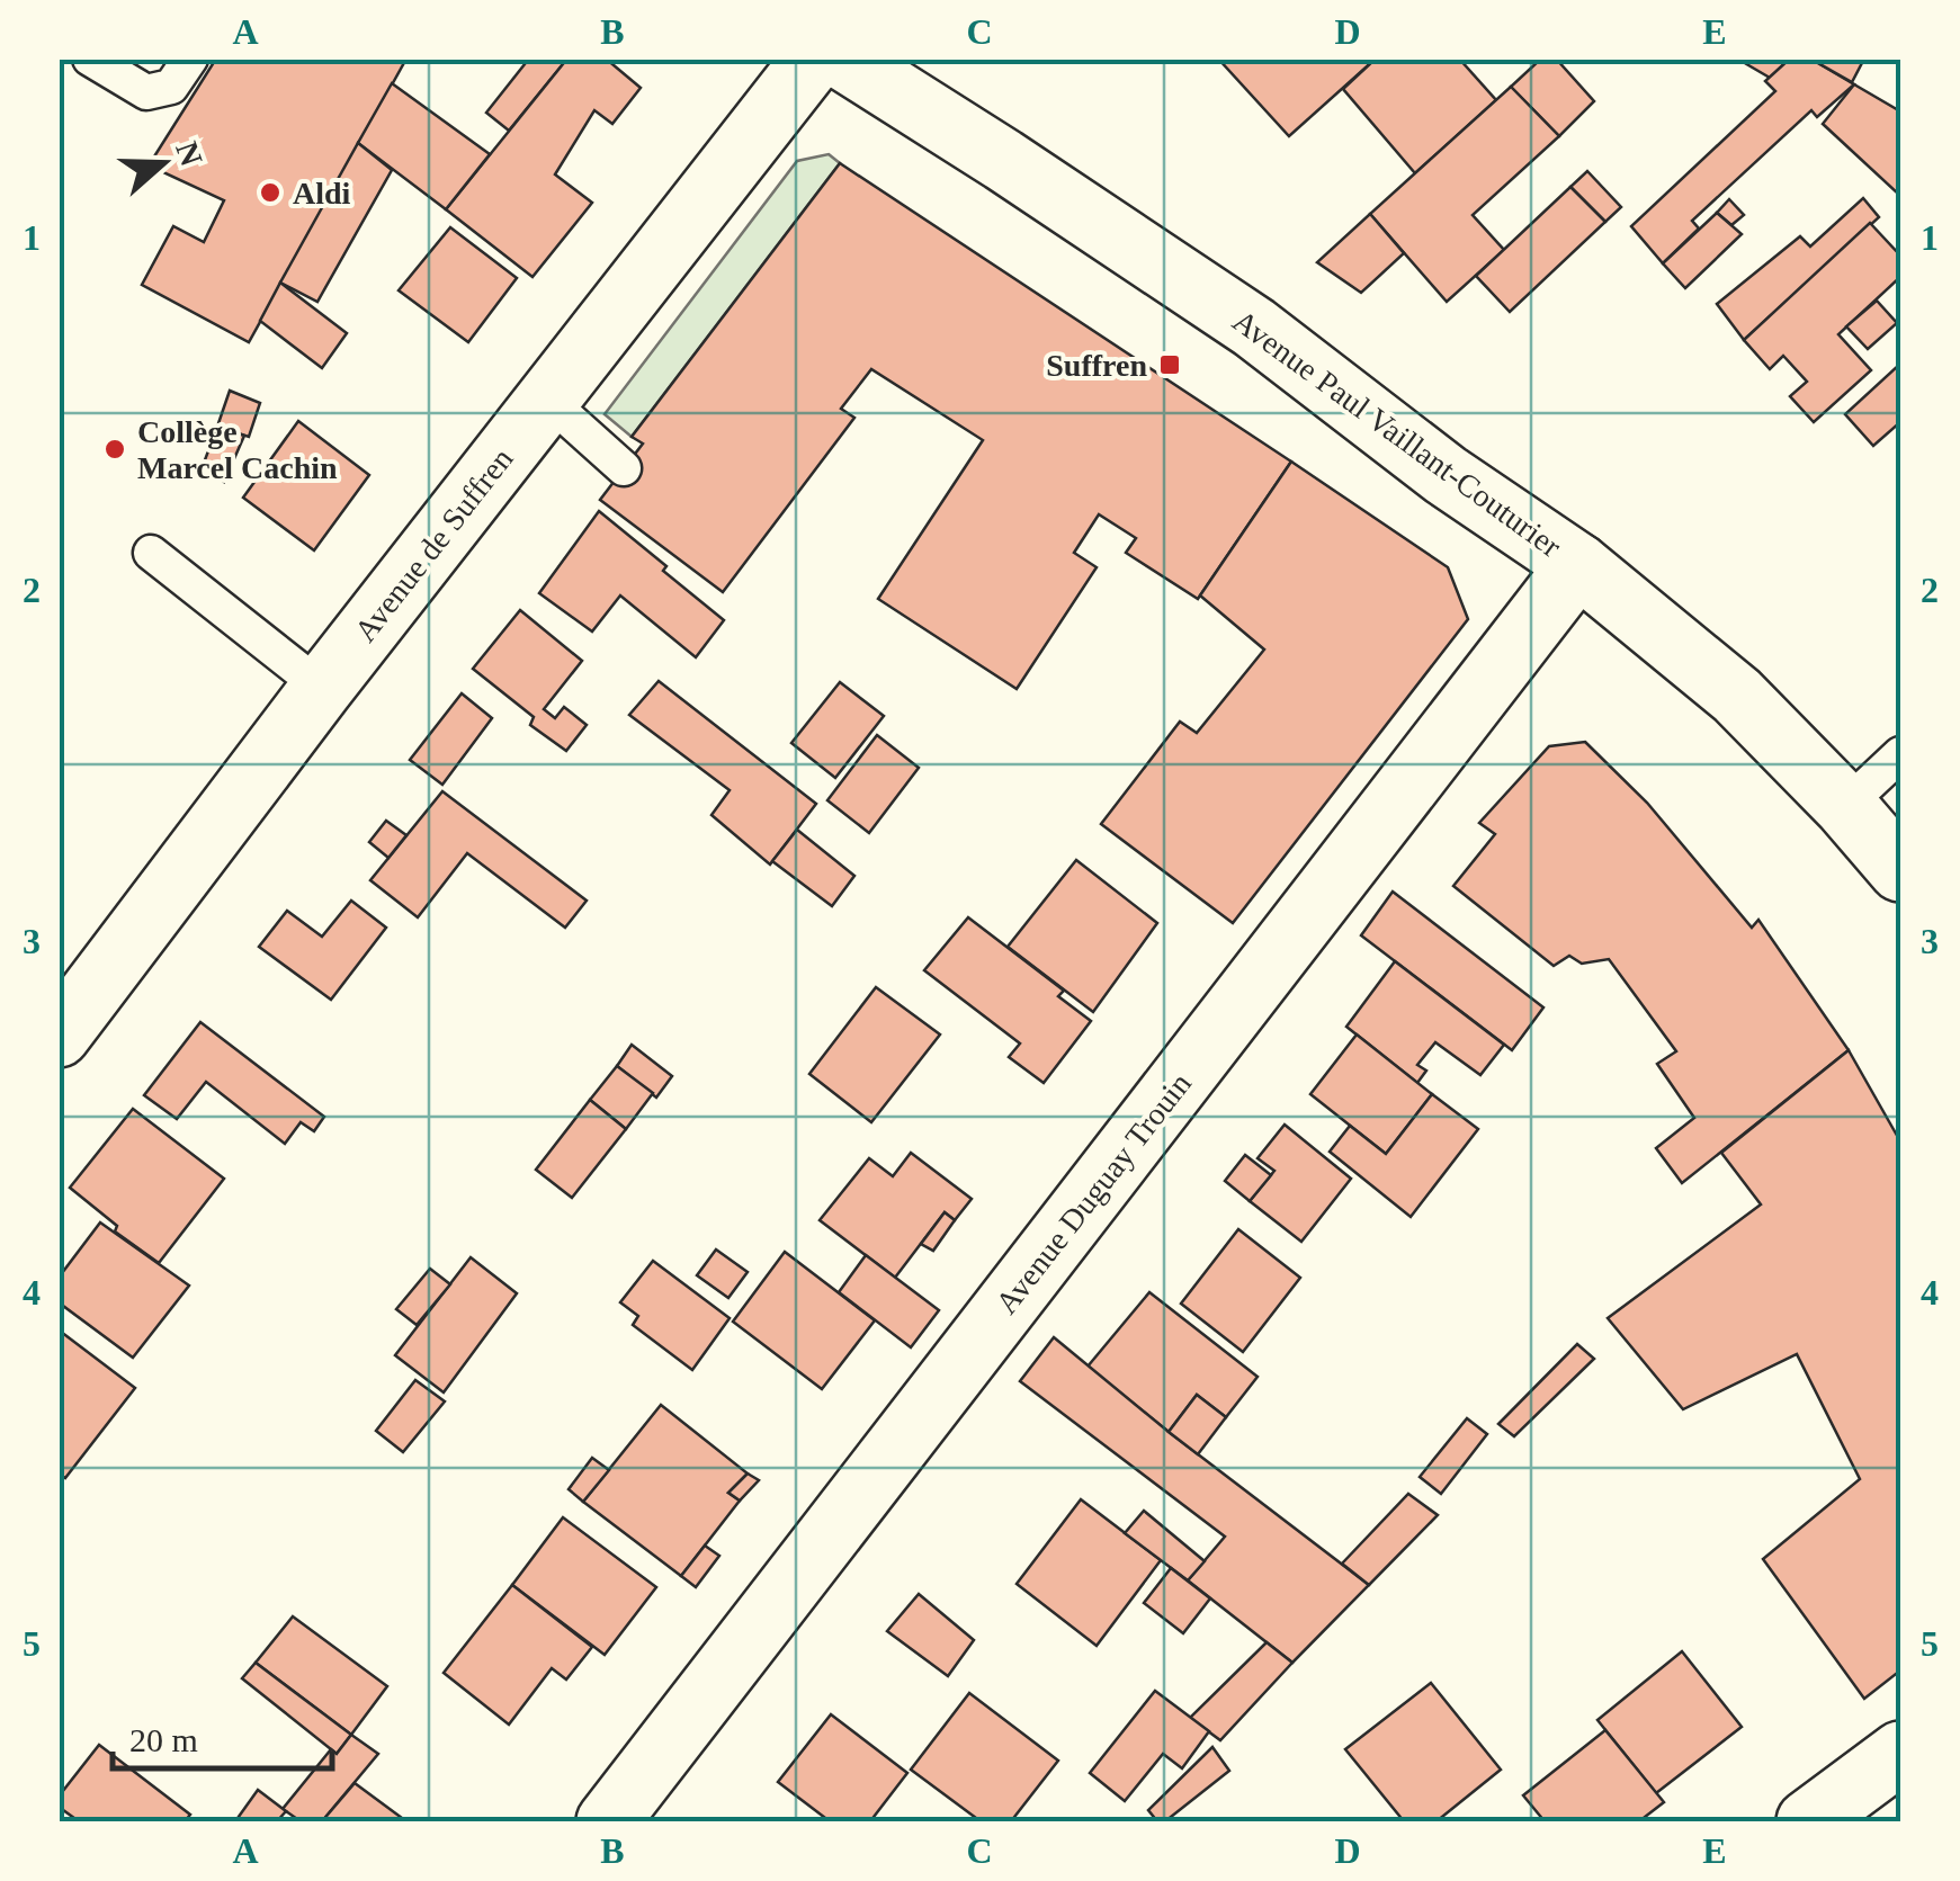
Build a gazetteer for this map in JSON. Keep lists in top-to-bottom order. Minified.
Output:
{"streets":{"street":["Avenue Paul Vaillant-Couturier","Avenue de Suffren","Avenue Duguay Trouin"]},"crossings":[["Avenue Paul Vaillant-Couturier","Avenue Duguay Trouin"]],"places":{"other":["Aldi","Collège Marcel Cachin"],"transit":["Suffren"]},"scale_bar":"20 m","north":"right","grid":{"columns":["A","B","C","D","E"],"rows":["1","2","3","4","5"]}}
